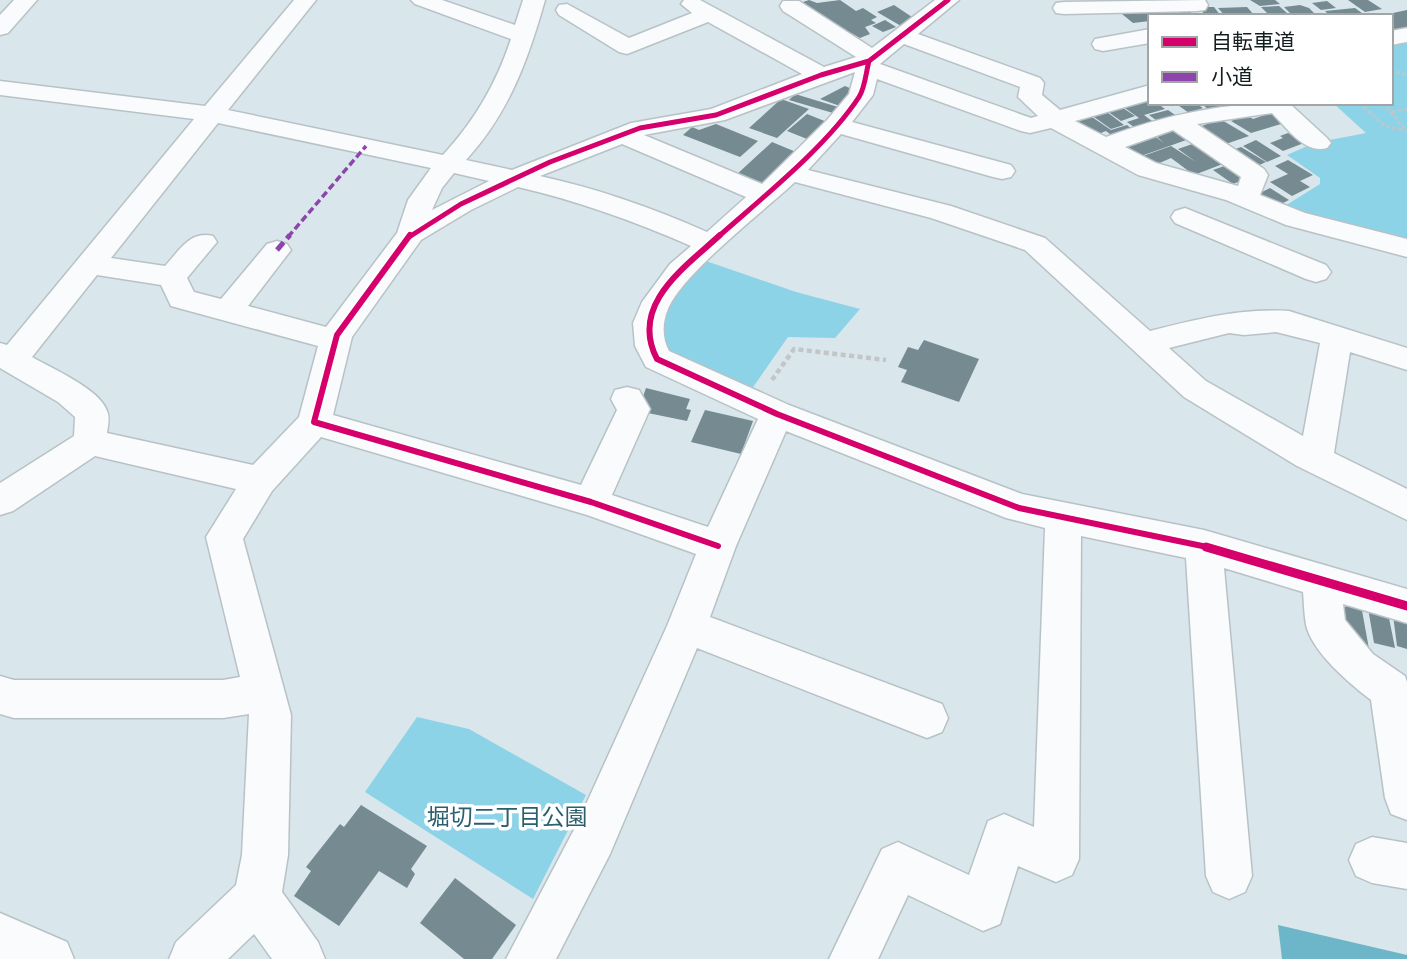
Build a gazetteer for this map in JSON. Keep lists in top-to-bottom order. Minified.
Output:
{"parks":["堀切二丁目公園"],"legend":["自転車道","小道"]}
